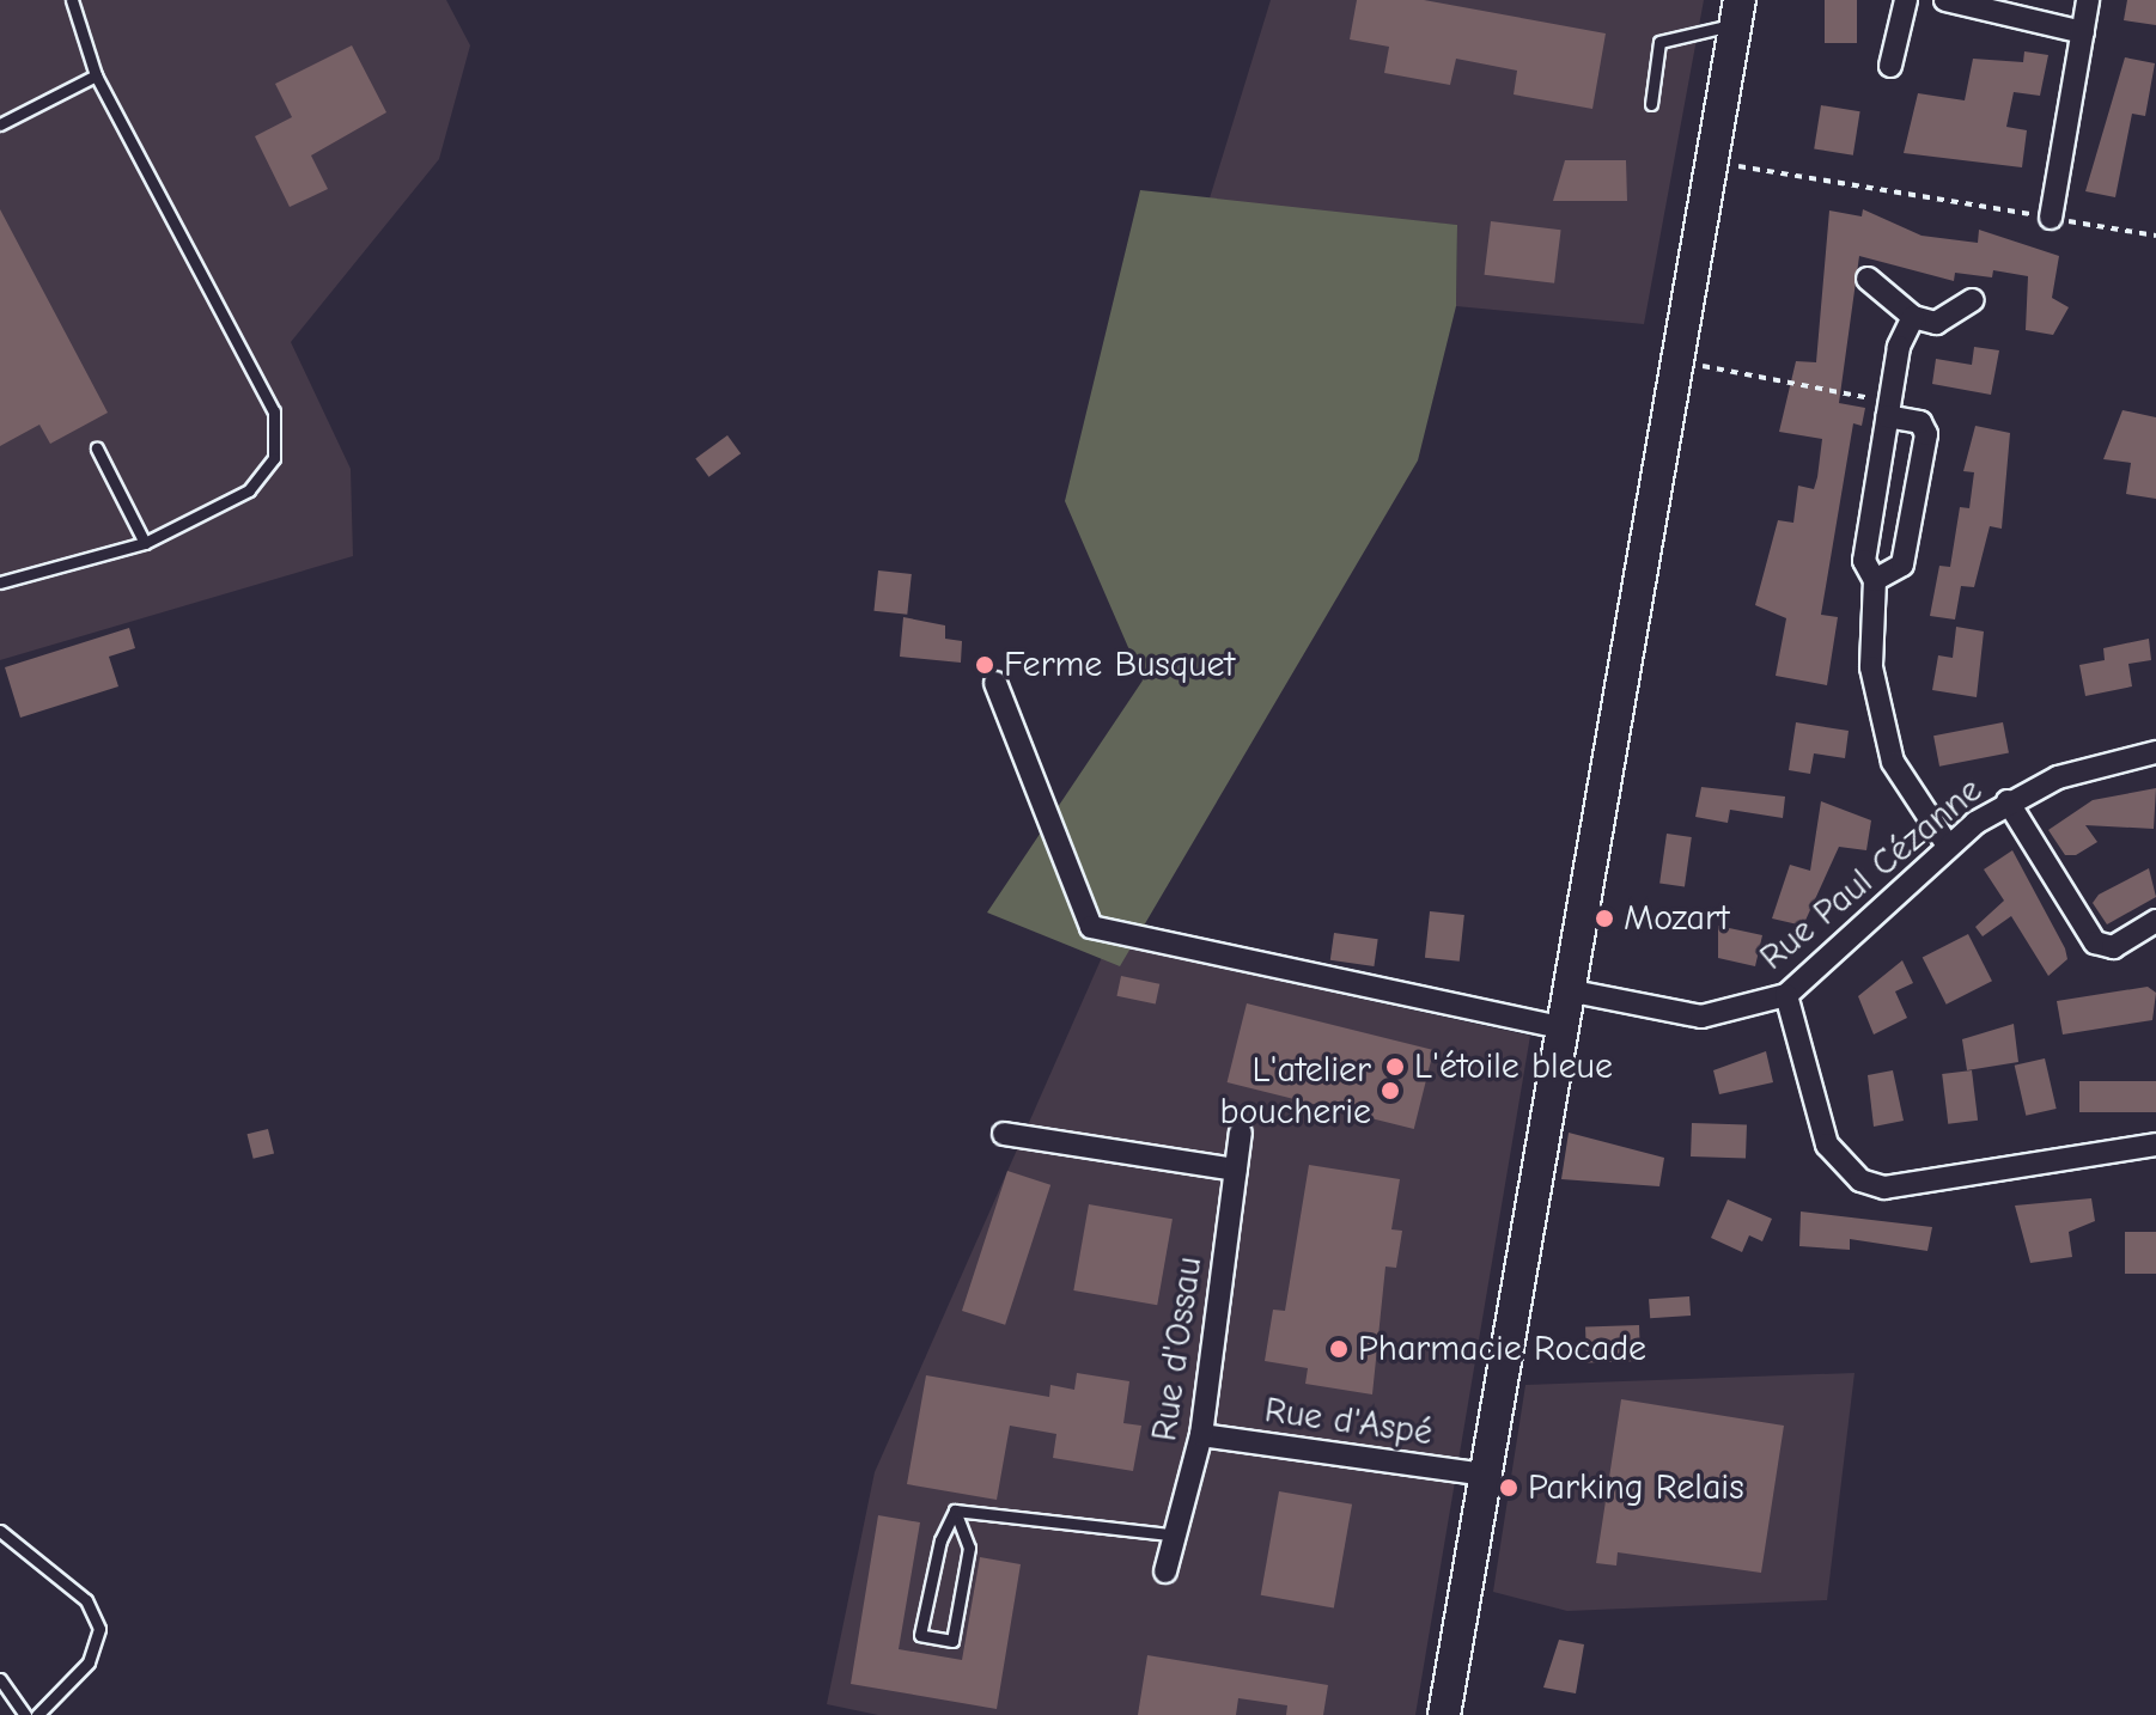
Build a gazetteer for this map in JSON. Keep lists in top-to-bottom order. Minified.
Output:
{"streets":{"street":["Rue Paul Cézanne","Rue d'Ossau","Rue d'Aspé"]},"crossings":[["Rue d'Ossau","Rue d'Aspé"]],"places":["Ferme Busquet","Mozart","L'étoile bleue","L'atelier boucherie","Pharmacie Rocade","Parking Relais"]}
